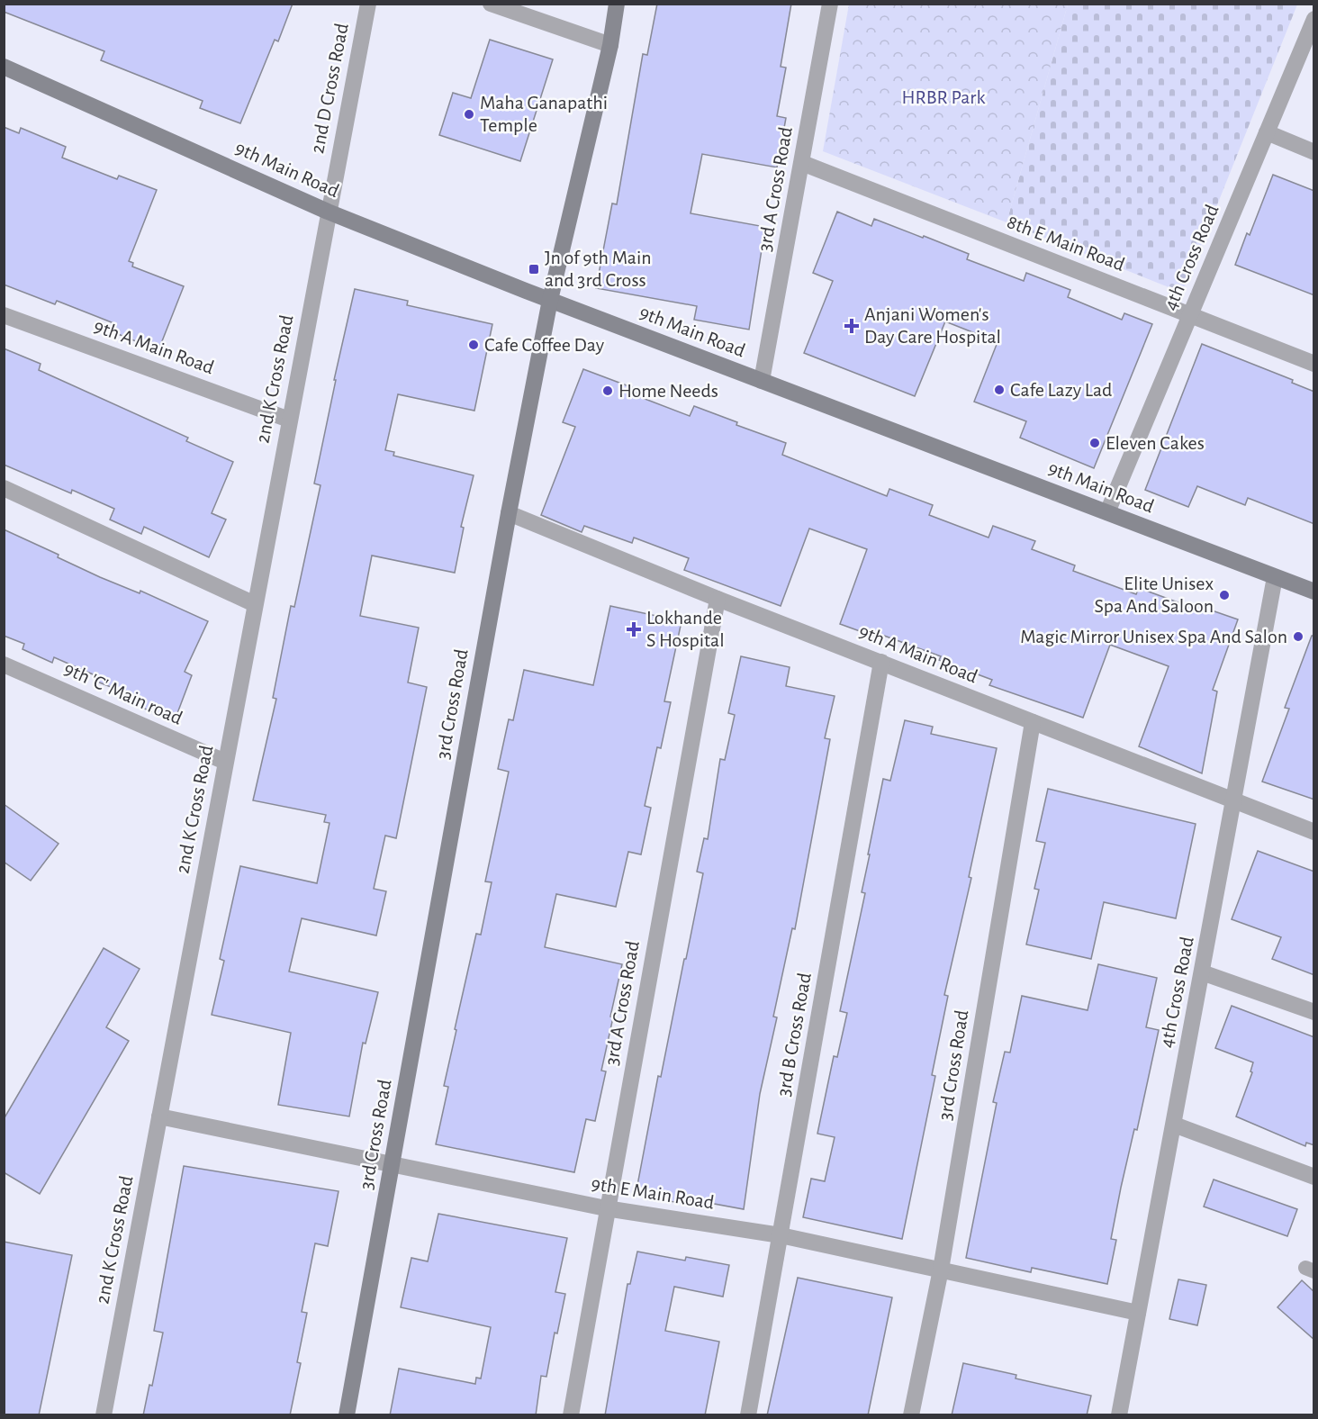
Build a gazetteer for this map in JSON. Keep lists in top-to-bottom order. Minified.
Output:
{"streets":{"street":["2nd D Cross Road","9th Main Road","3rd A Cross Road","8th E Main Road","4th Cross Road","9th A Main Road","2nd K Cross Road","9th 'C' Main road","3rd Cross Road","3rd B Cross Road","9th E Main Road"]},"crossings":[["2nd D Cross Road","9th Main Road"],["2nd D Cross Road","2nd K Cross Road"],["9th Main Road","3rd A Cross Road"],["9th Main Road","4th Cross Road"],["9th Main Road","2nd K Cross Road"],["9th Main Road","3rd Cross Road"],["3rd A Cross Road","8th E Main Road"],["3rd A Cross Road","9th A Main Road"],["3rd A Cross Road","9th E Main Road"],["8th E Main Road","4th Cross Road"],["4th Cross Road","9th A Main Road"],["4th Cross Road","9th E Main Road"],["9th A Main Road","2nd K Cross Road"],["9th A Main Road","3rd Cross Road"],["9th A Main Road","3rd B Cross Road"],["2nd K Cross Road","9th 'C' Main road"],["2nd K Cross Road","9th E Main Road"],["3rd Cross Road","9th E Main Road"],["3rd B Cross Road","9th E Main Road"]],"parks":["HRBR Park"],"places":{"other":["Maha Ganapathi Temple","Cafe Coffee Day","Cafe Lazy Lad","Home Needs","Eleven Cakes","Elite Unisex Spa And Saloon","Magic Mirror Unisex Spa And Salon"],"transit":["Jn of 9th Main and 3rd Cross"],"health":["Anjani Women's Day Care Hospital","Lokhande S Hospital"]}}
